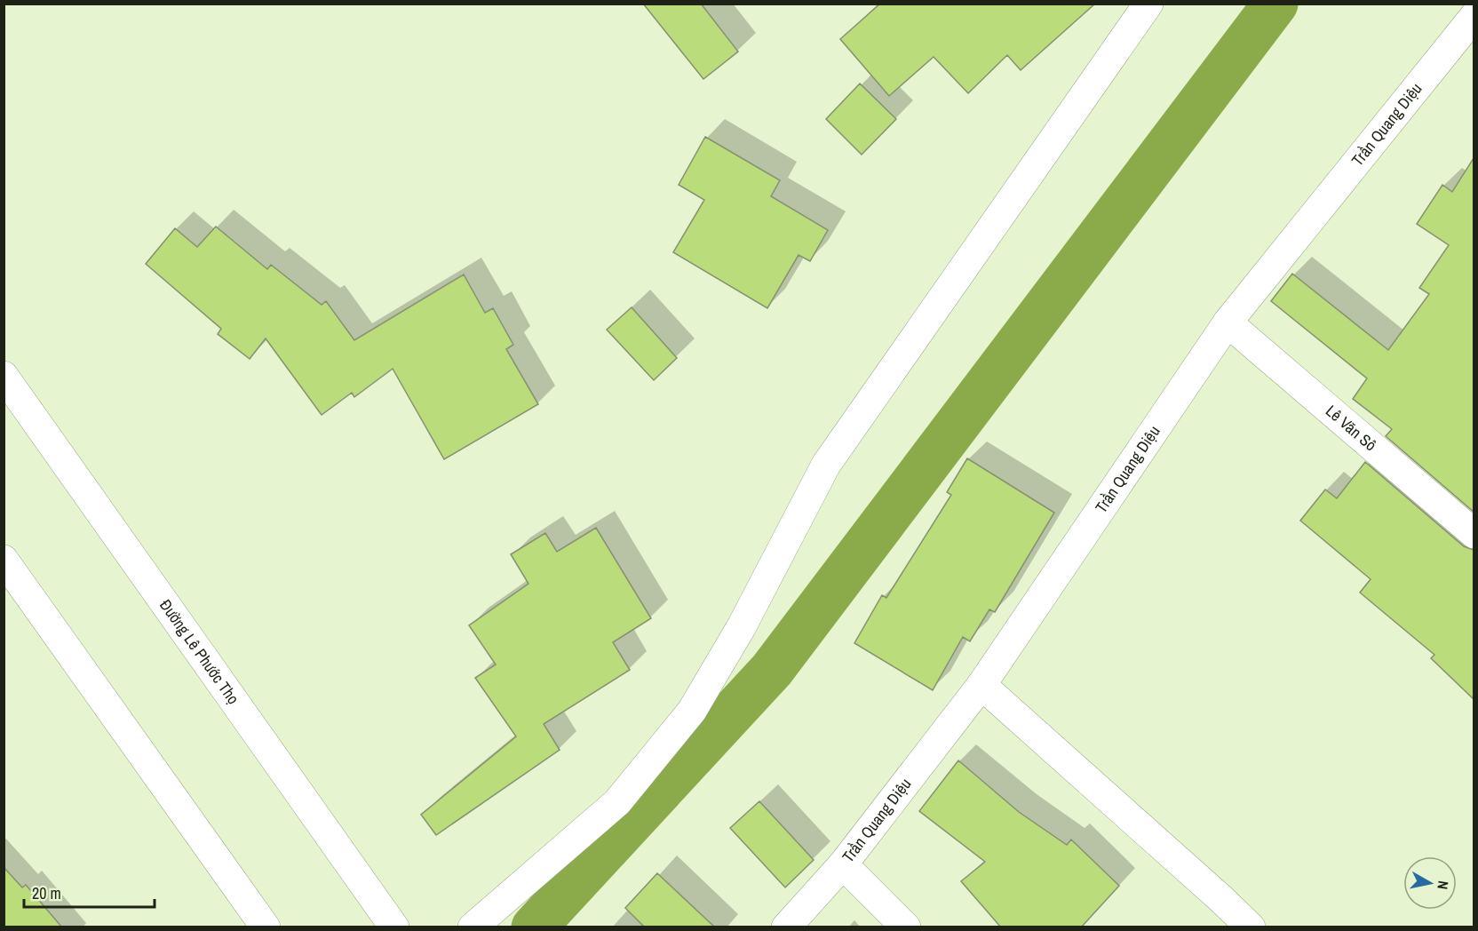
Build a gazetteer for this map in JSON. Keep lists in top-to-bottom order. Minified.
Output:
{"streets":{"street":["Trần Quang Diệu","Lê Văn Sô","Đường Lê Phước Thọ"]},"crossings":[["Trần Quang Diệu","Lê Văn Sô"]],"scale_bar":"20 m","north":"right"}
